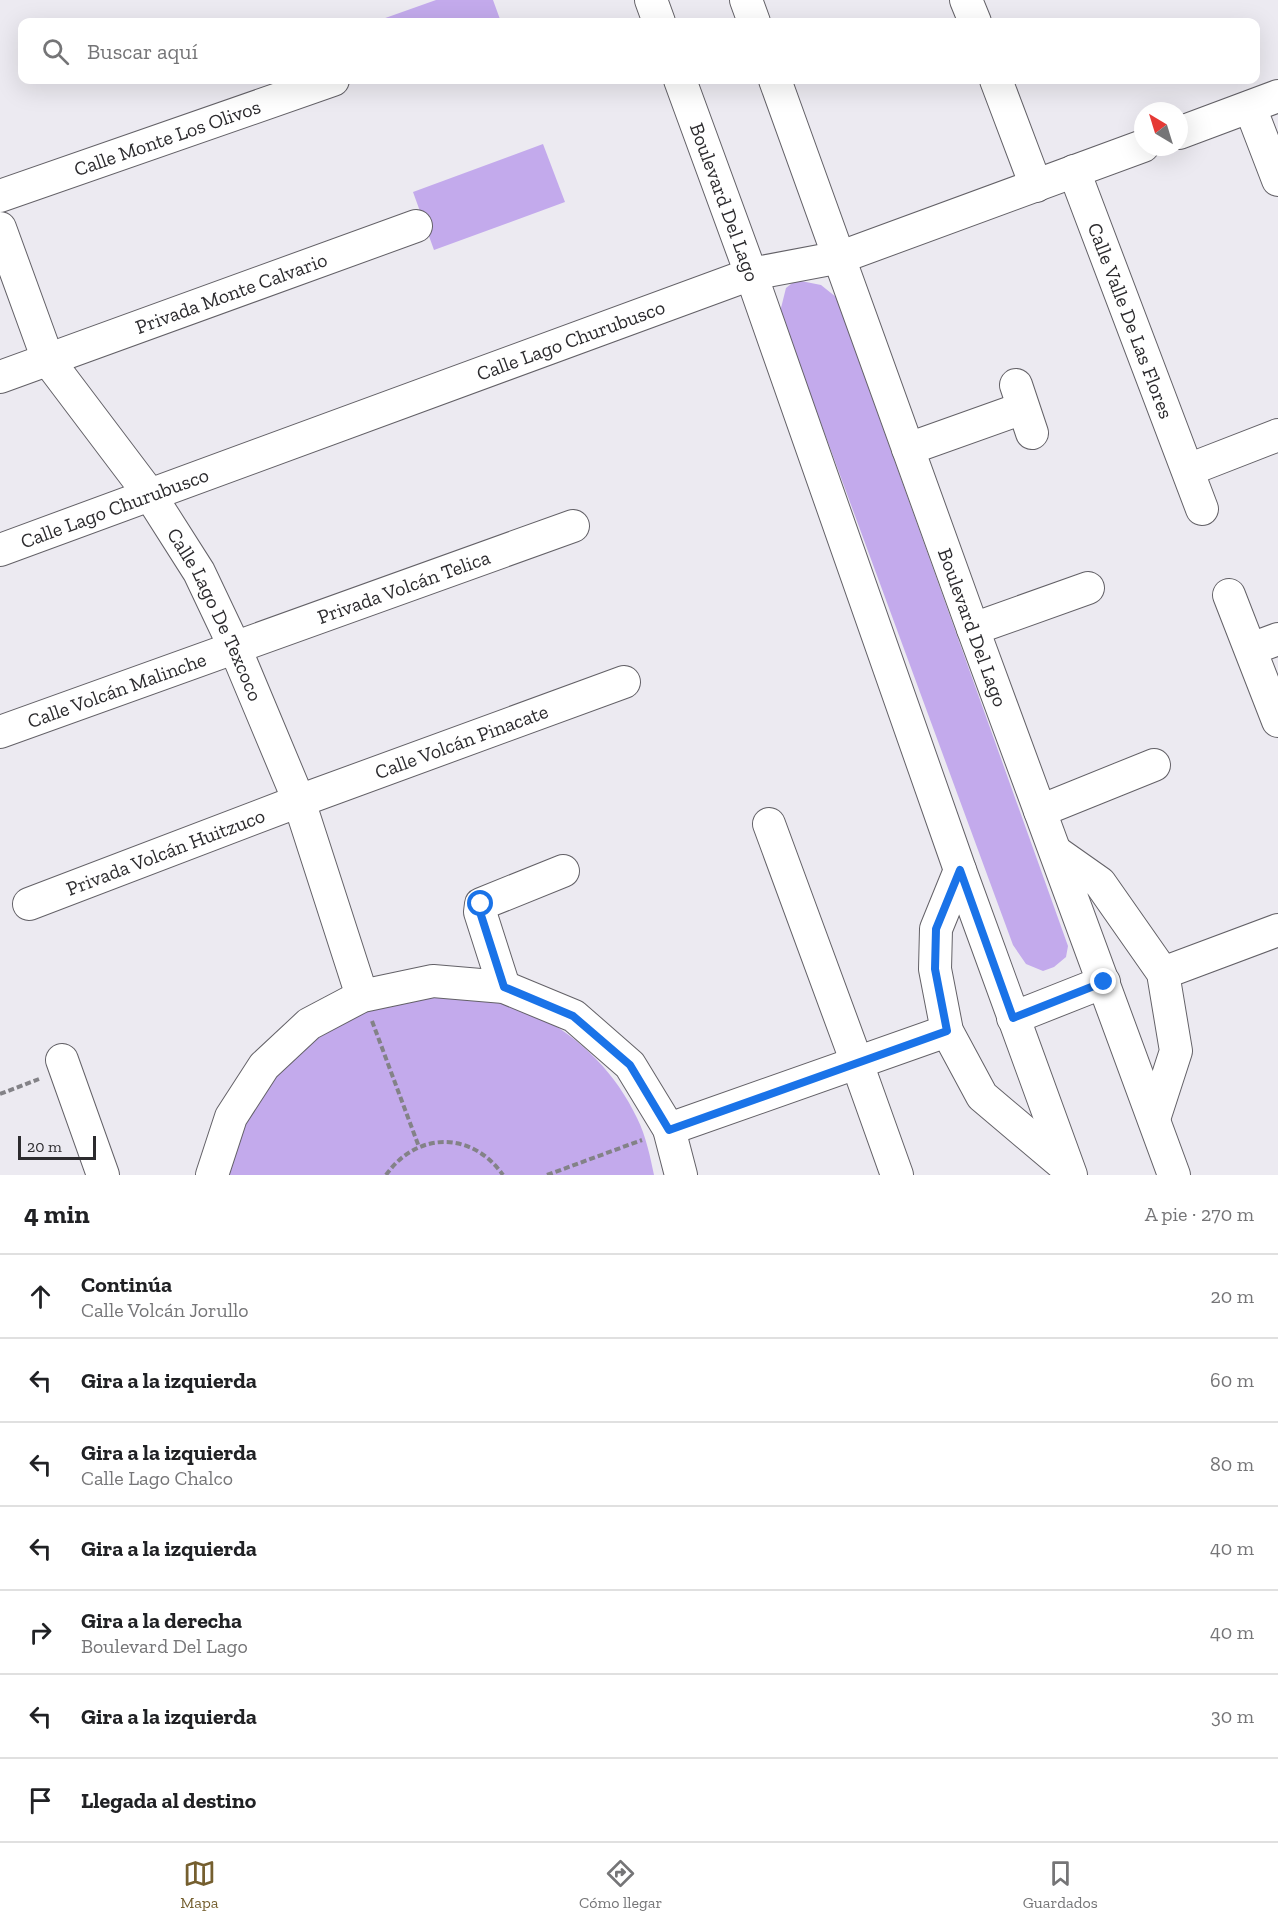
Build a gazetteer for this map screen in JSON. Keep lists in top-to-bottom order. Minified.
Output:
{"streets":{"street":["Calle Monte Los Olivos","Boulevard Del Lago","Privada Monte Calvario","Calle Valle De Las Flores","Calle Lago Churubusco","Privada Volcán Telica","Calle Lago De Texcoco","Calle Volcán Malinche","Calle Volcán Pinacate","Privada Volcán Huitzuco"]},"crossings":[["Boulevard Del Lago","Calle Lago Churubusco"],["Privada Monte Calvario","Calle Lago De Texcoco"],["Calle Valle De Las Flores","Calle Lago Churubusco"],["Calle Lago Churubusco","Calle Lago De Texcoco"],["Privada Volcán Telica","Calle Lago De Texcoco"],["Privada Volcán Telica","Calle Volcán Malinche"],["Calle Lago De Texcoco","Calle Volcán Malinche"],["Calle Lago De Texcoco","Calle Volcán Pinacate"],["Calle Lago De Texcoco","Privada Volcán Huitzuco"],["Calle Volcán Pinacate","Privada Volcán Huitzuco"]],"scale_bar":"20 m","north":"top left","page":{"search":"Buscar aquí","scale":"20 m","heading":["4 min","A pie · 270 m"],"list":[["Continúa","Calle Volcán Jorullo","20 m"],["Gira a la izquierda","60 m"],["Gira a la izquierda","Calle Lago Chalco","80 m"],["Gira a la izquierda","40 m"],["Gira a la derecha","Boulevard Del Lago","40 m"],["Gira a la izquierda","30 m"],"Llegada al destino"],"nav":["Mapa","Cómo llegar","Guardados"]}}
